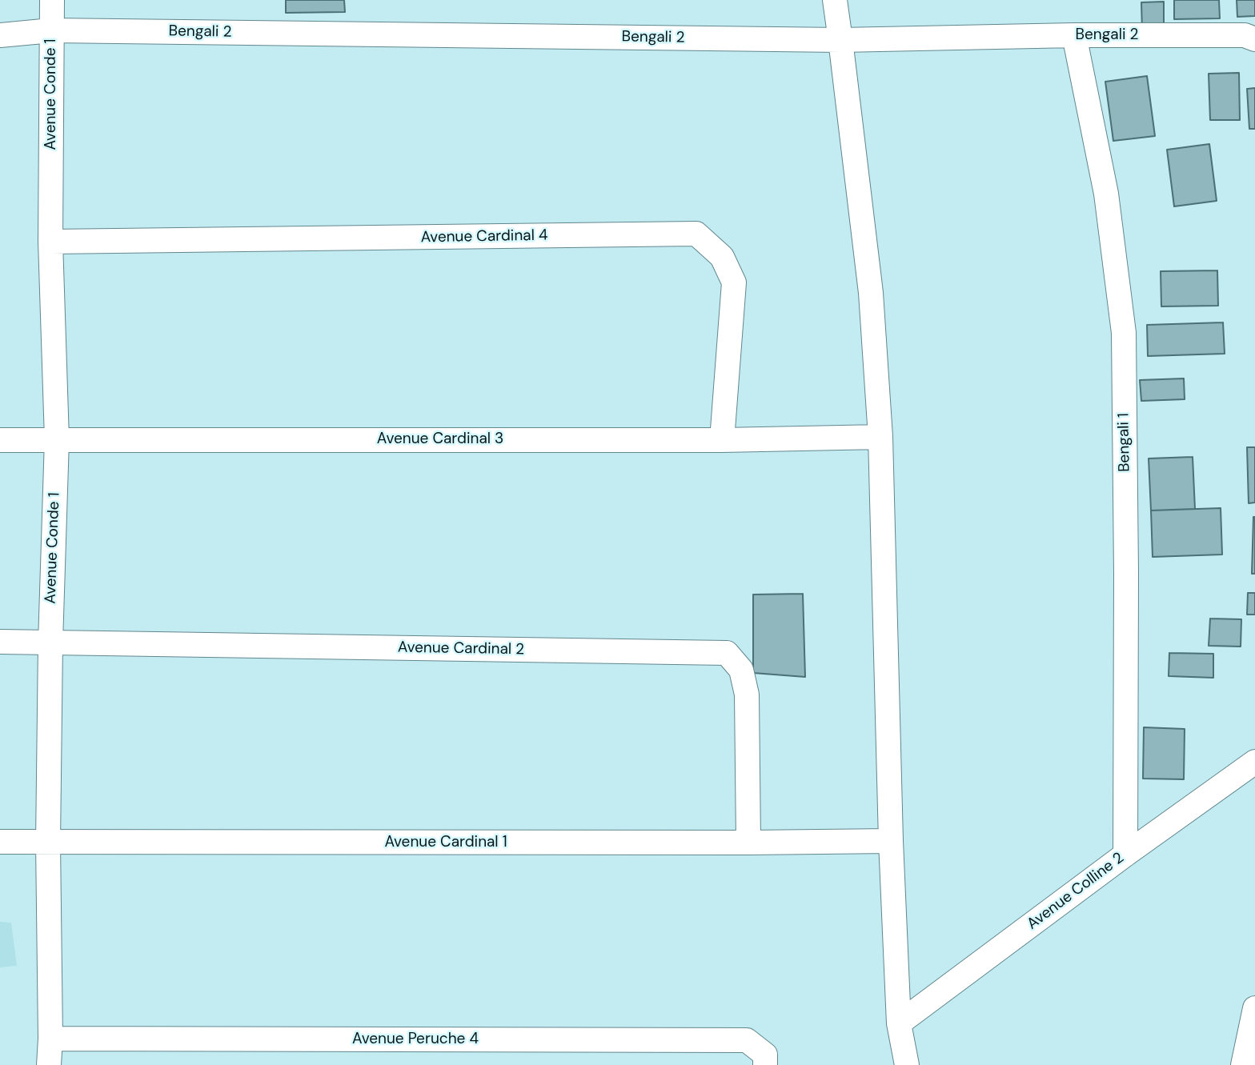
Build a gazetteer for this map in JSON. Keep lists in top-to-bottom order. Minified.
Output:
{"streets":{"street":["Bengali 2","Avenue Conde 1","Avenue Cardinal 4","Avenue Cardinal 3","Bengali 1","Avenue Cardinal 2","Avenue Cardinal 1","Avenue Colline 2","Avenue Peruche 4"]},"crossings":[["Bengali 2","Avenue Conde 1"],["Bengali 2","Bengali 1"],["Avenue Conde 1","Avenue Cardinal 4"],["Avenue Conde 1","Avenue Cardinal 3"],["Avenue Conde 1","Avenue Cardinal 2"],["Avenue Conde 1","Avenue Cardinal 1"],["Avenue Conde 1","Avenue Peruche 4"],["Avenue Cardinal 4","Avenue Cardinal 3"],["Bengali 1","Avenue Colline 2"],["Avenue Cardinal 2","Avenue Cardinal 1"]]}
